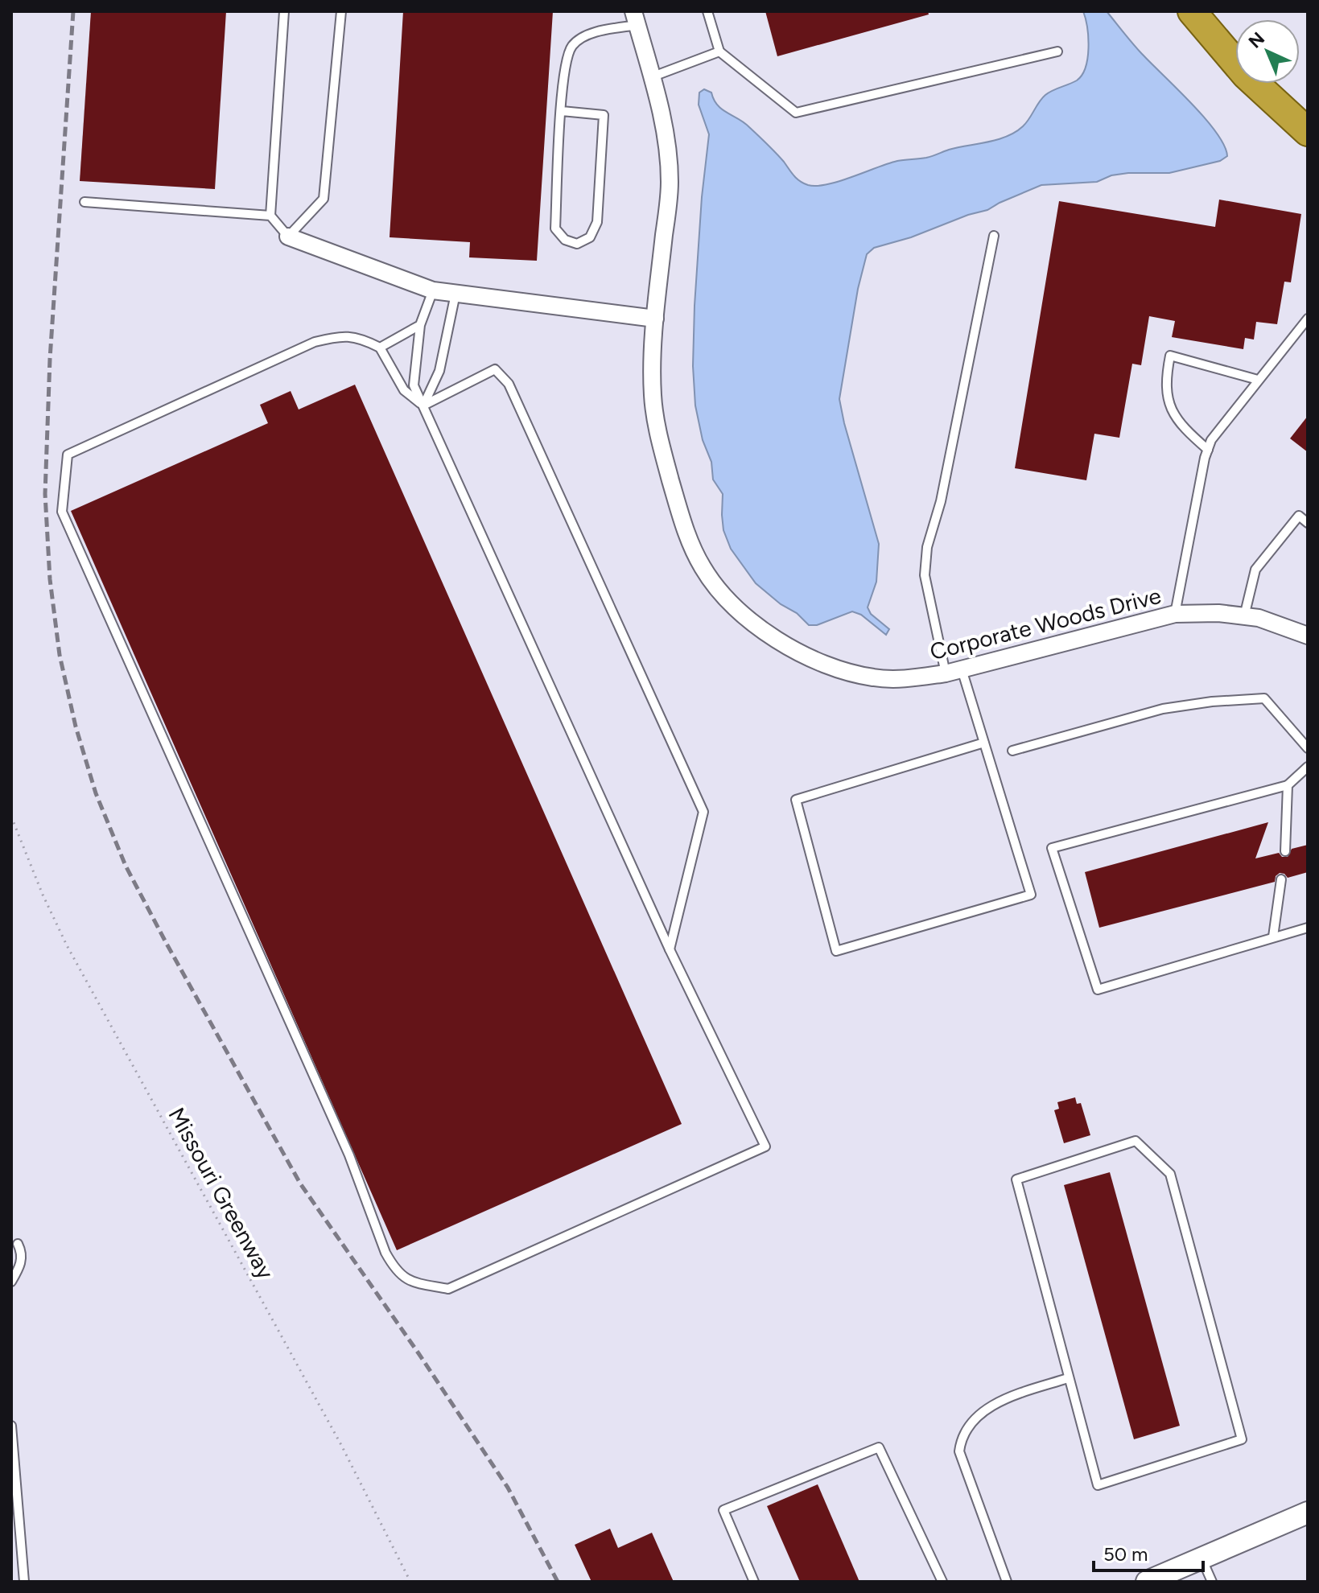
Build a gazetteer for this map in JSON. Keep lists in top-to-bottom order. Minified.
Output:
{"streets":{"street":["Corporate Woods Drive"],"path":["Missouri Greenway"]},"scale_bar":"50 m","north":"top left"}
